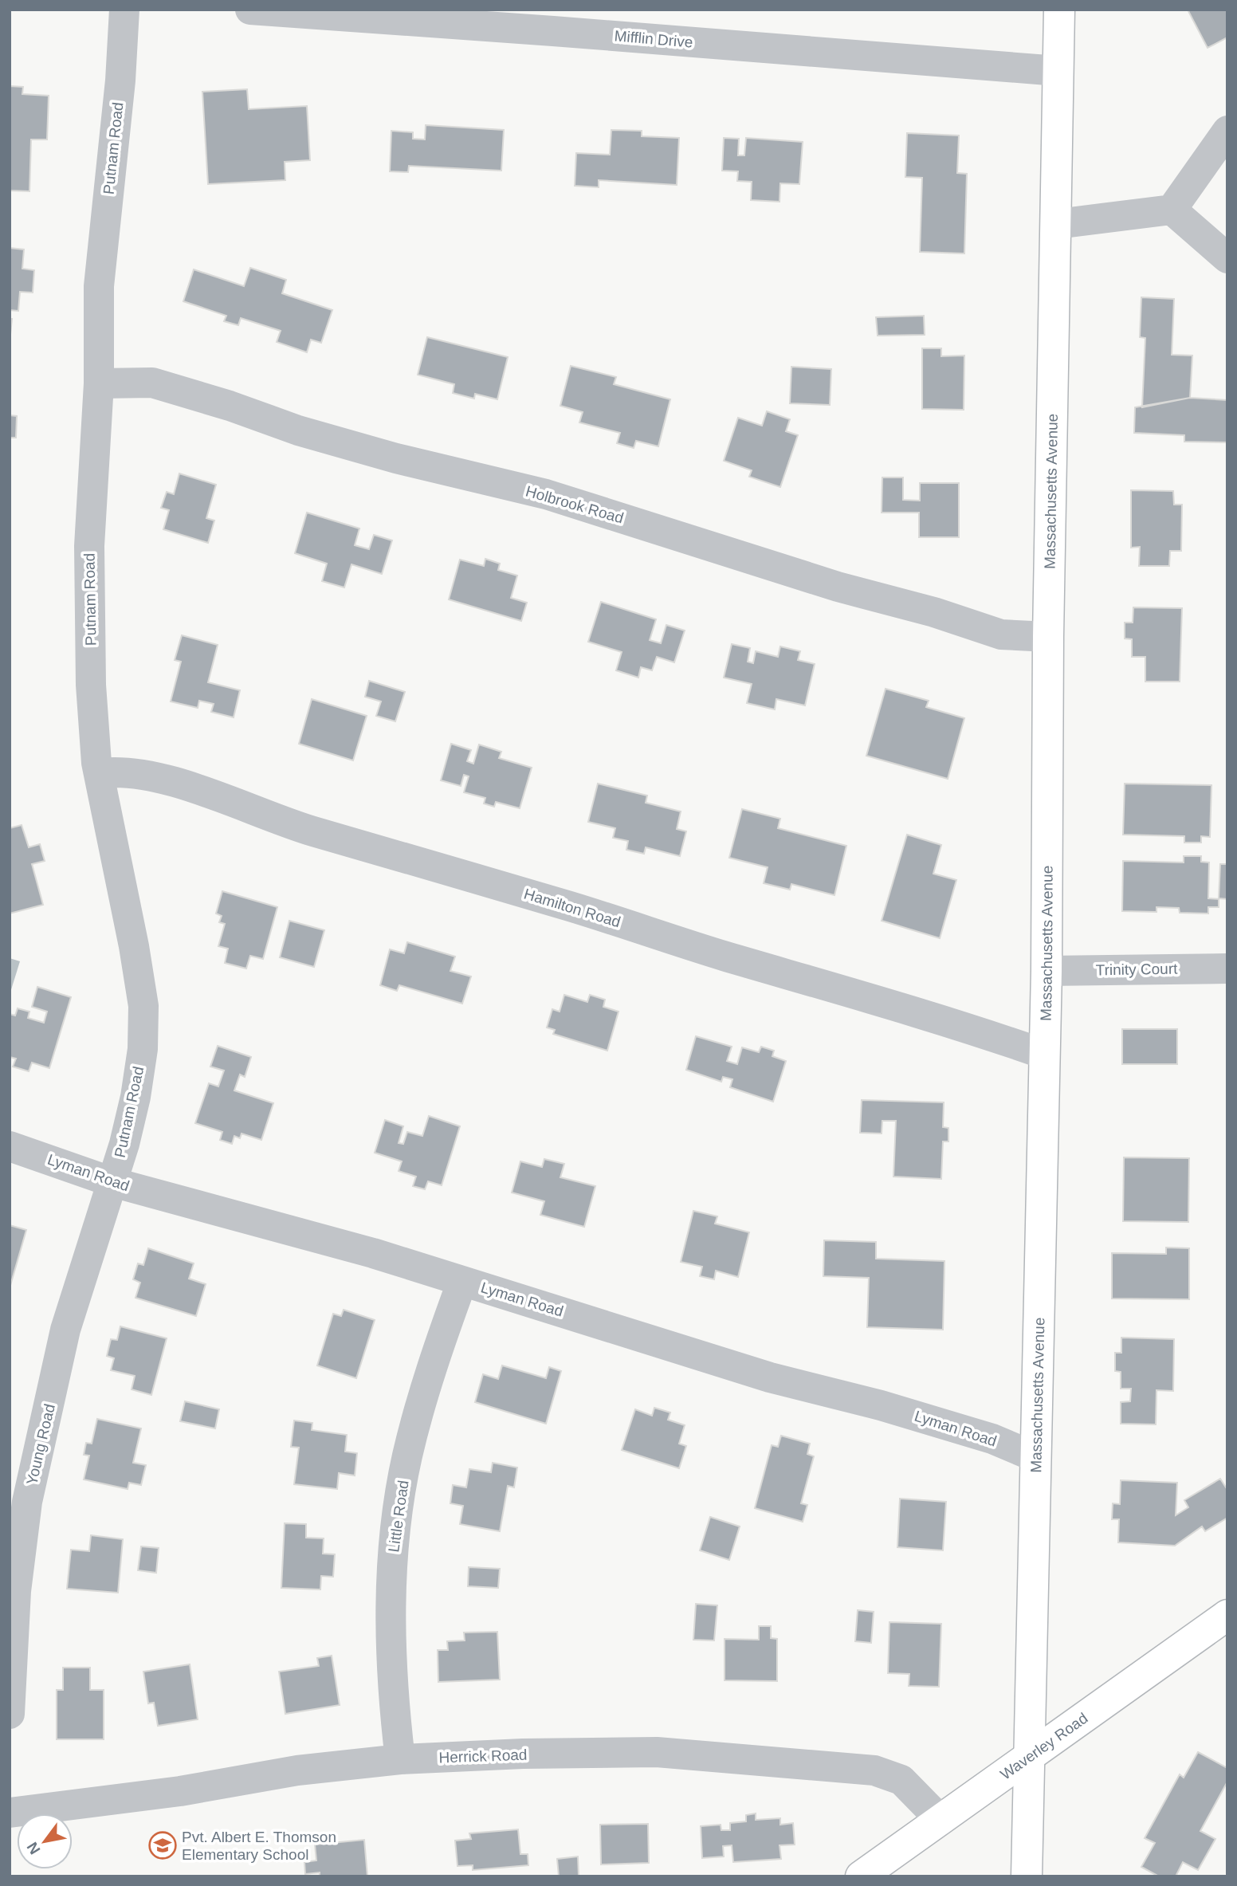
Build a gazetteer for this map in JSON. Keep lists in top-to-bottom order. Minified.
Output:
{"streets":{"main road":["Massachusetts Avenue","Waverley Road"],"street":["Mifflin Drive","Putnam Road","Holbrook Road","Hamilton Road","Trinity Court","Lyman Road","Young Road","Little Road","Herrick Road"]},"crossings":[["Mifflin Drive","Massachusetts Avenue"],["Putnam Road","Holbrook Road"],["Putnam Road","Hamilton Road"],["Putnam Road","Lyman Road"],["Putnam Road","Young Road"],["Massachusetts Avenue","Holbrook Road"],["Massachusetts Avenue","Hamilton Road"],["Massachusetts Avenue","Trinity Court"],["Massachusetts Avenue","Lyman Road"],["Massachusetts Avenue","Waverley Road"],["Lyman Road","Young Road"],["Lyman Road","Little Road"],["Little Road","Herrick Road"],["Waverley Road","Herrick Road"]],"places":{"school or university":["Pvt. Albert E. Thomson Elementary School"]},"north":"bottom left"}
